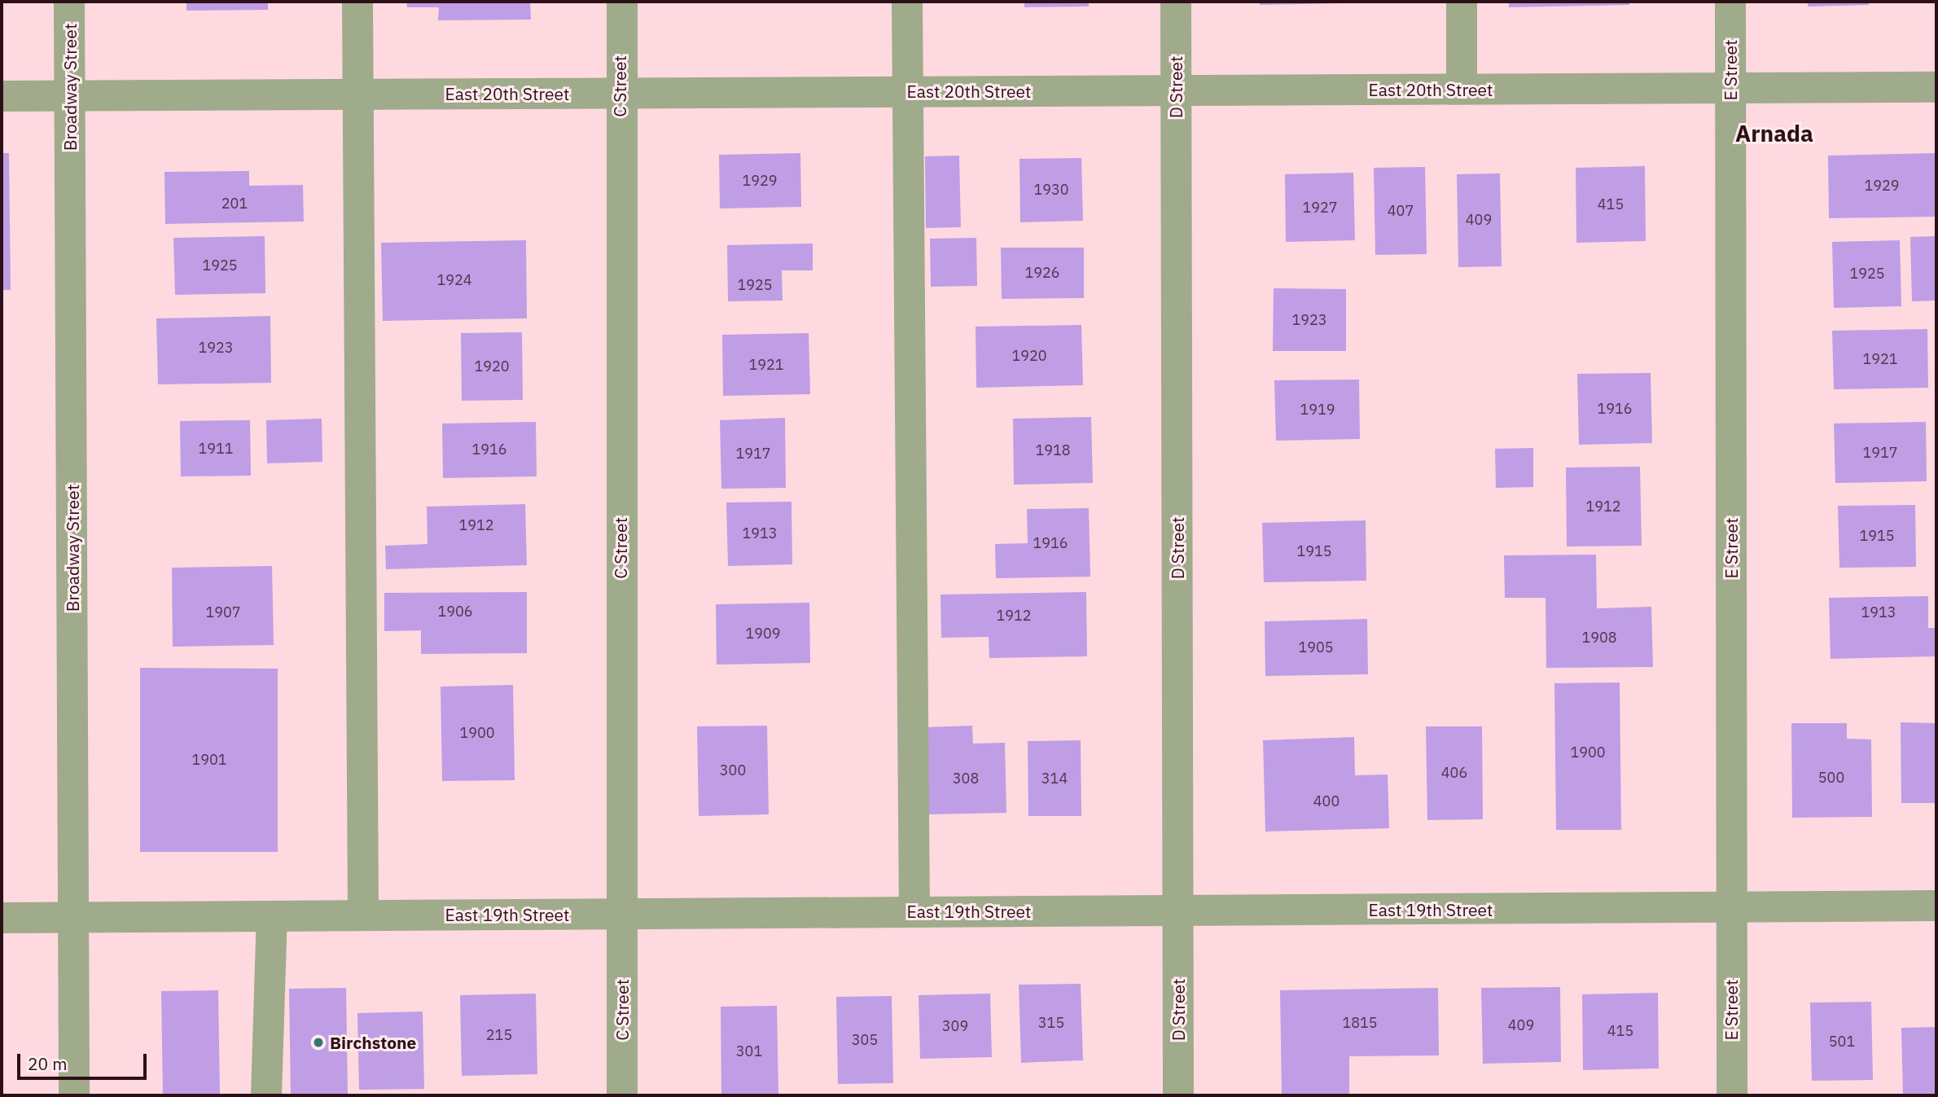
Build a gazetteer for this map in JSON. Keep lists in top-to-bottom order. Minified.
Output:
{"streets":{"street":["E Street","C Street","Broadway Street","D Street","East 20th Street","East 19th Street"]},"crossings":[["E Street","East 20th Street"],["E Street","East 19th Street"],["C Street","East 20th Street"],["C Street","East 19th Street"],["Broadway Street","East 20th Street"],["Broadway Street","East 19th Street"],["D Street","East 20th Street"],["D Street","East 19th Street"]],"districts":["Arnada"],"places":["Birchstone"],"house_numbers":["1929","1929","1930","201","415","1927","407","409","1925","1926","1925","1924","1925","1923","1923","1920","1921","1921","1920","1916","1919","1911","1916","1918","1917","1917","1912","1912","1913","1915","1916","1915","1906","1907","1913","1912","1909","1908","1905","1900","1900","1901","300","406","500","308","314","400","315","1815","409","309","415","215","305","501","301"],"scale_bar":"20 m"}
